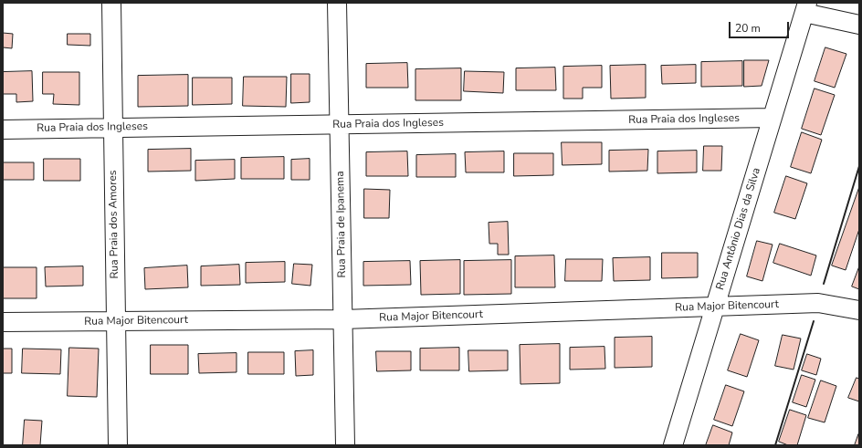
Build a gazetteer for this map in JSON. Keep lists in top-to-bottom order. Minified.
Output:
{"streets":{"street":["Rua Praia dos Ingleses","Rua Praia dos Amores","Rua Praia de Ipanema","Rua Antônio Dias da Silva","Rua Major Bitencourt"]},"crossings":[["Rua Praia dos Ingleses","Rua Praia dos Amores"],["Rua Praia dos Ingleses","Rua Praia de Ipanema"],["Rua Praia dos Ingleses","Rua Antônio Dias da Silva"],["Rua Praia dos Amores","Rua Major Bitencourt"],["Rua Praia de Ipanema","Rua Major Bitencourt"],["Rua Antônio Dias da Silva","Rua Major Bitencourt"]],"scale_bar":"20 m"}
